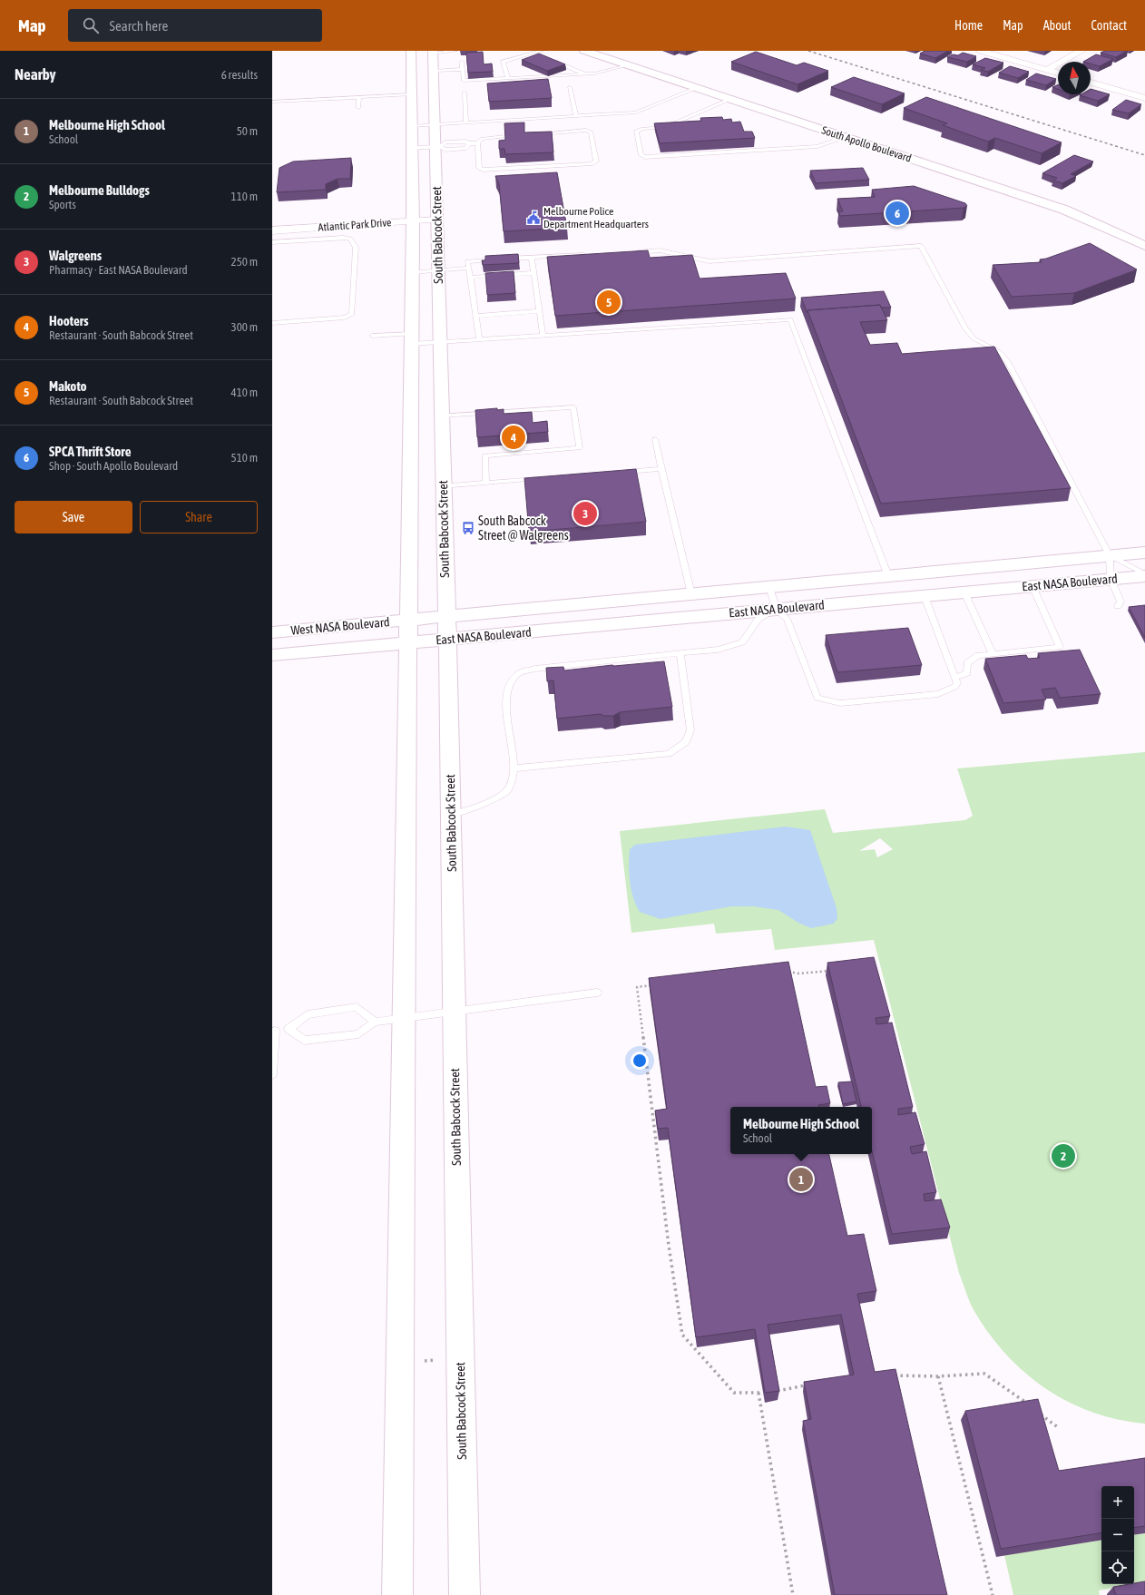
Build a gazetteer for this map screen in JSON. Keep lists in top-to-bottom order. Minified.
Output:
{"streets":{"main road":["South Apollo Boulevard","South Babcock Street","East NASA Boulevard","West NASA Boulevard"],"street":["Atlantic Park Drive"]},"crossings":[["Atlantic Park Drive","South Babcock Street"],["South Babcock Street","East NASA Boulevard"],["South Babcock Street","West NASA Boulevard"],["East NASA Boulevard","West NASA Boulevard"]],"places":{"public building":["Melbourne Police Department Headquarters"],"bus stop":["South Babcock Street @ Walgreens"]},"north":"top","page":{"header":"Map","search":"Search here","nav":["Home","Map","About","Contact"],"heading":["Nearby","6 results"],"list":[{"mark":"1","name":"Melbourne High School","note":"School","value":"50 m"},{"mark":"2","name":"Melbourne Bulldogs","note":"Sports","value":"110 m"},{"mark":"3","name":"Walgreens","note":"Pharmacy · East NASA Boulevard","value":"250 m"},{"mark":"4","name":"Hooters","note":"Restaurant · South Babcock Street","value":"300 m"},{"mark":"5","name":"Makoto","note":"Restaurant · South Babcock Street","value":"410 m"},{"mark":"6","name":"SPCA Thrift Store","note":"Shop · South Apollo Boulevard","value":"510 m"}],"pins":["6","5","4","3","2","1"],"buttons":["Save","Share"],"popup":["Melbourne High School","School"],"map_buttons":["+","−"]}}
